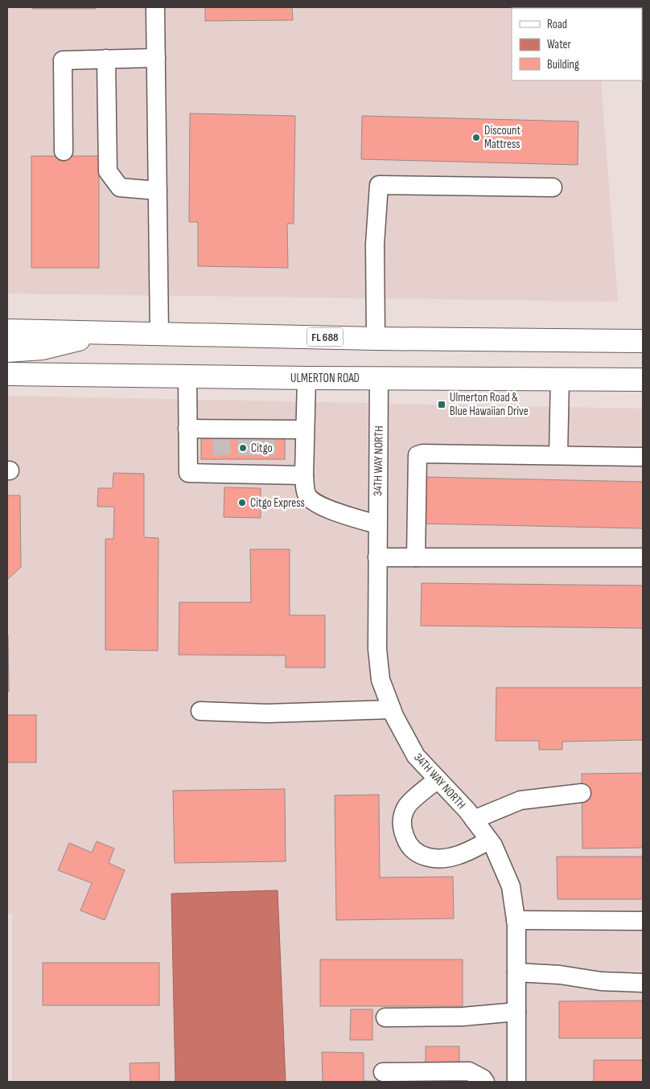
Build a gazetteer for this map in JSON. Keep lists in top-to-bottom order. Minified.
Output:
{"streets":{"main road":["FL 688","ULMERTON ROAD"],"street":["34TH WAY NORTH"]},"crossings":[["ULMERTON ROAD","34TH WAY NORTH"]],"places":{"other":["Discount Mattress","Citgo","Citgo Express"],"transit":["Ulmerton Road & Blue Hawaiian Drive"]},"legend":["Road","Water","Building"]}
